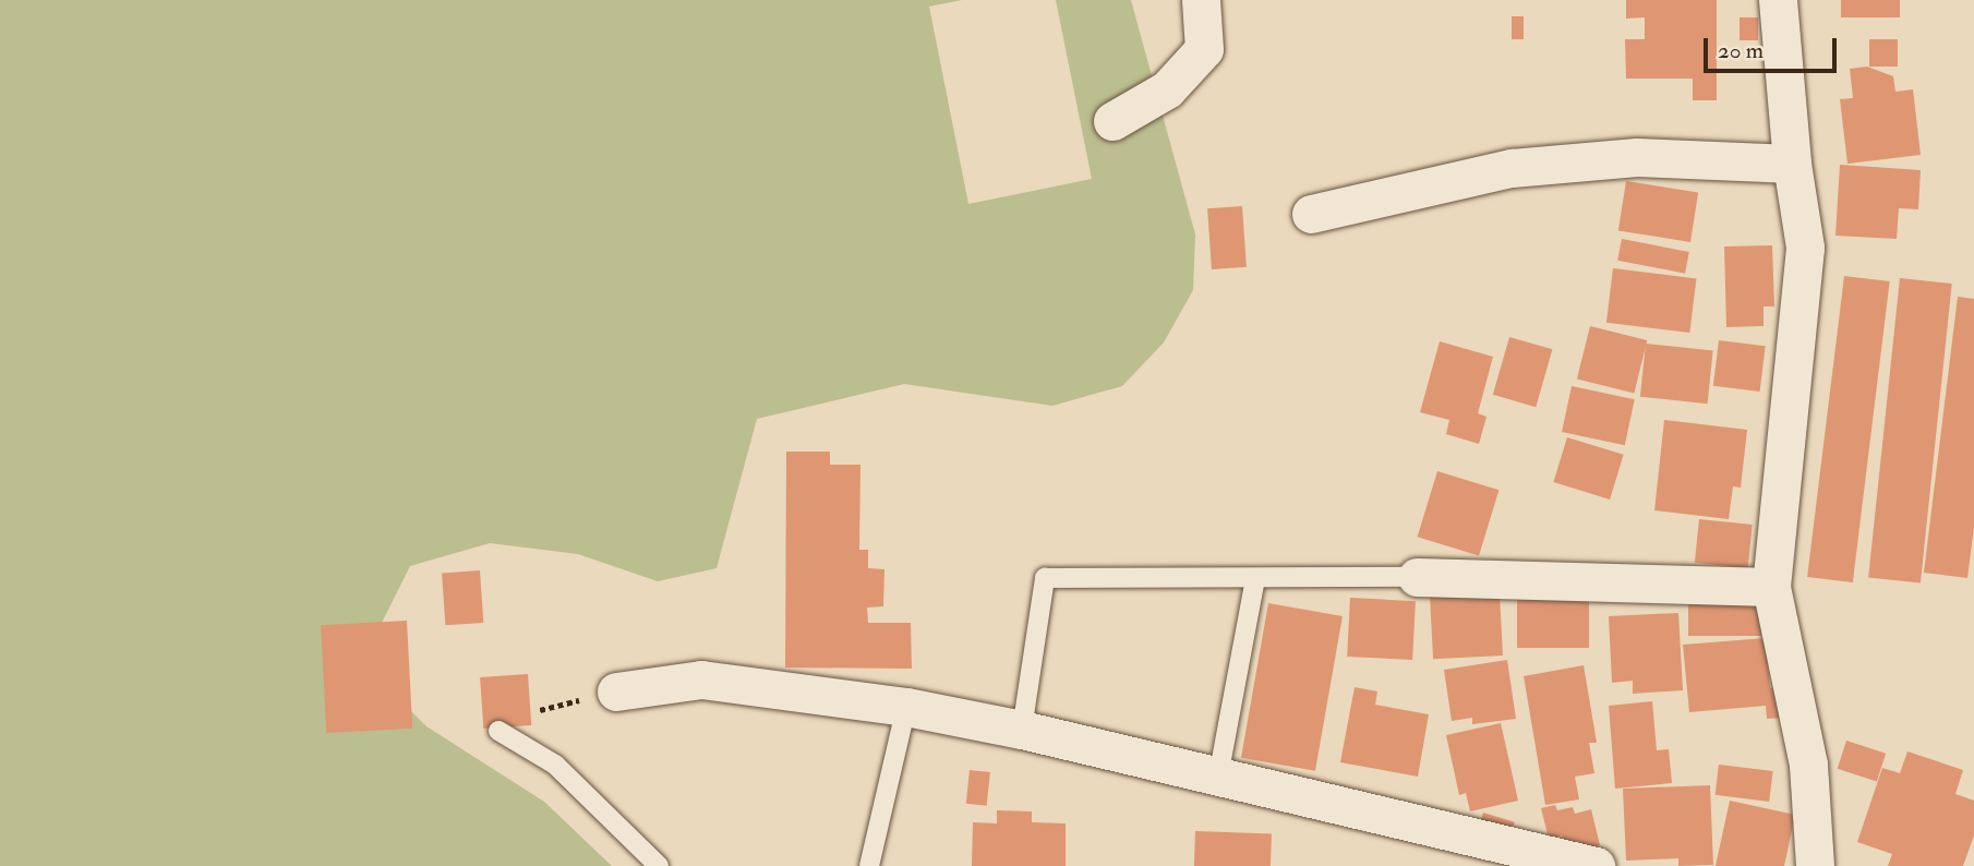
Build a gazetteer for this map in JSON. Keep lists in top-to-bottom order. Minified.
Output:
{"scale_bar":"20 m"}
